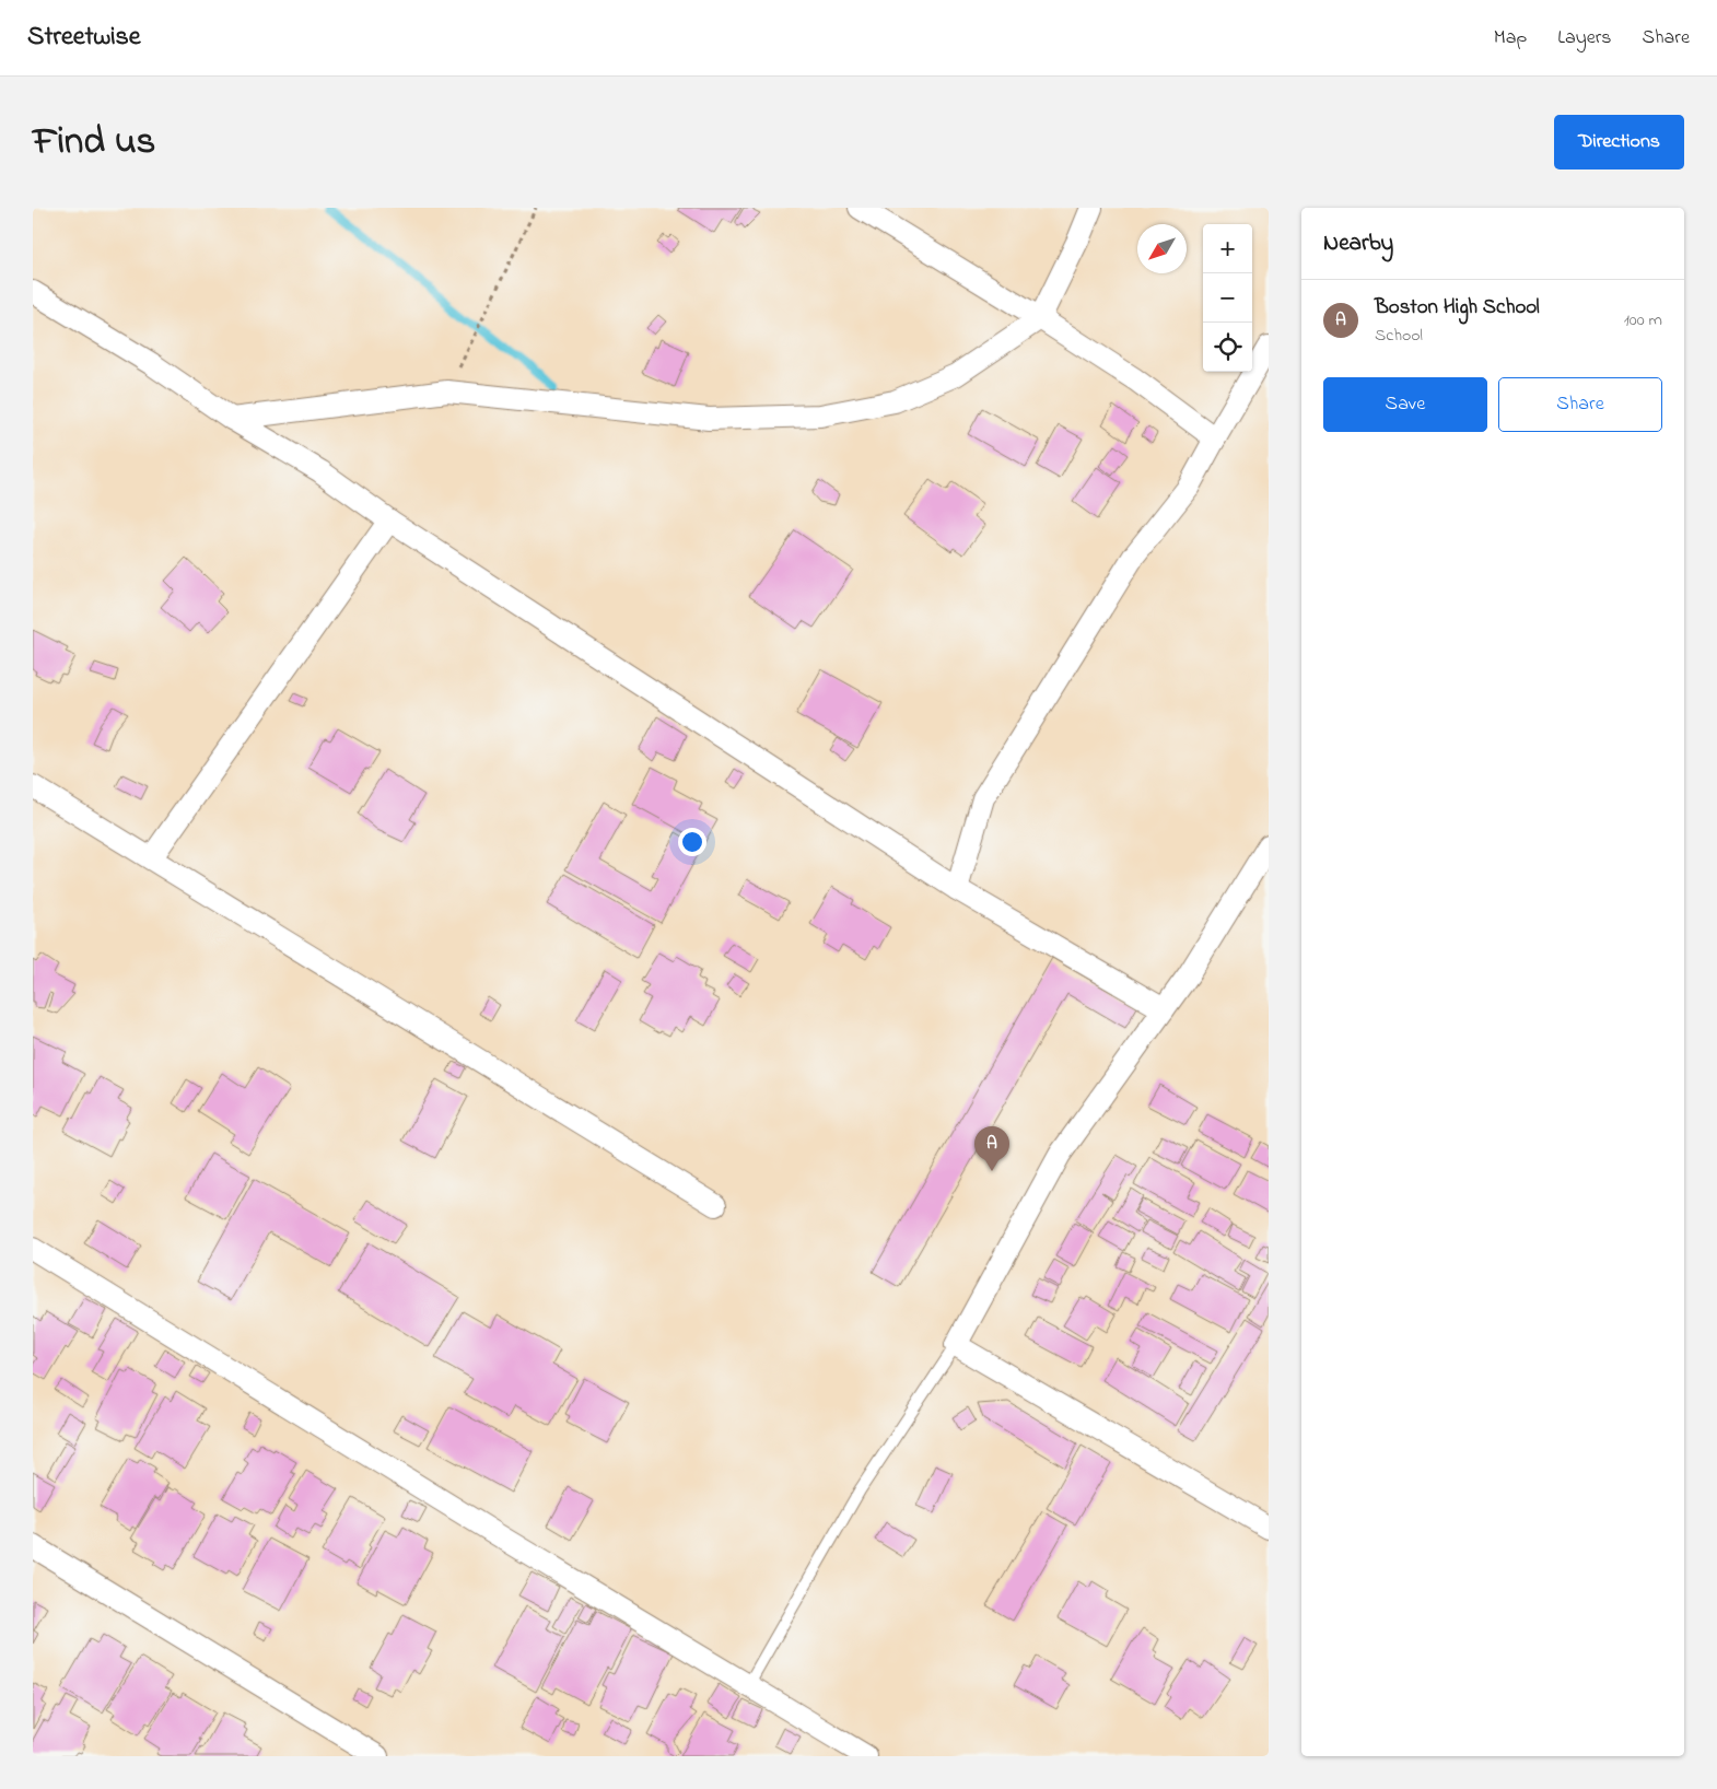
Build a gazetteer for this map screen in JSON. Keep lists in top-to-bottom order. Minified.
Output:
{"north":"bottom left","page":{"header":"Streetwise","nav":["Map","Layers","Share"],"title":"Find us","buttons":["Directions",["Save","Share"]],"heading":"Nearby","map_buttons":["+","−"],"list":[{"mark":"A","name":"Boston High School","note":"School","value":"100 m"}],"pins":"A"}}
